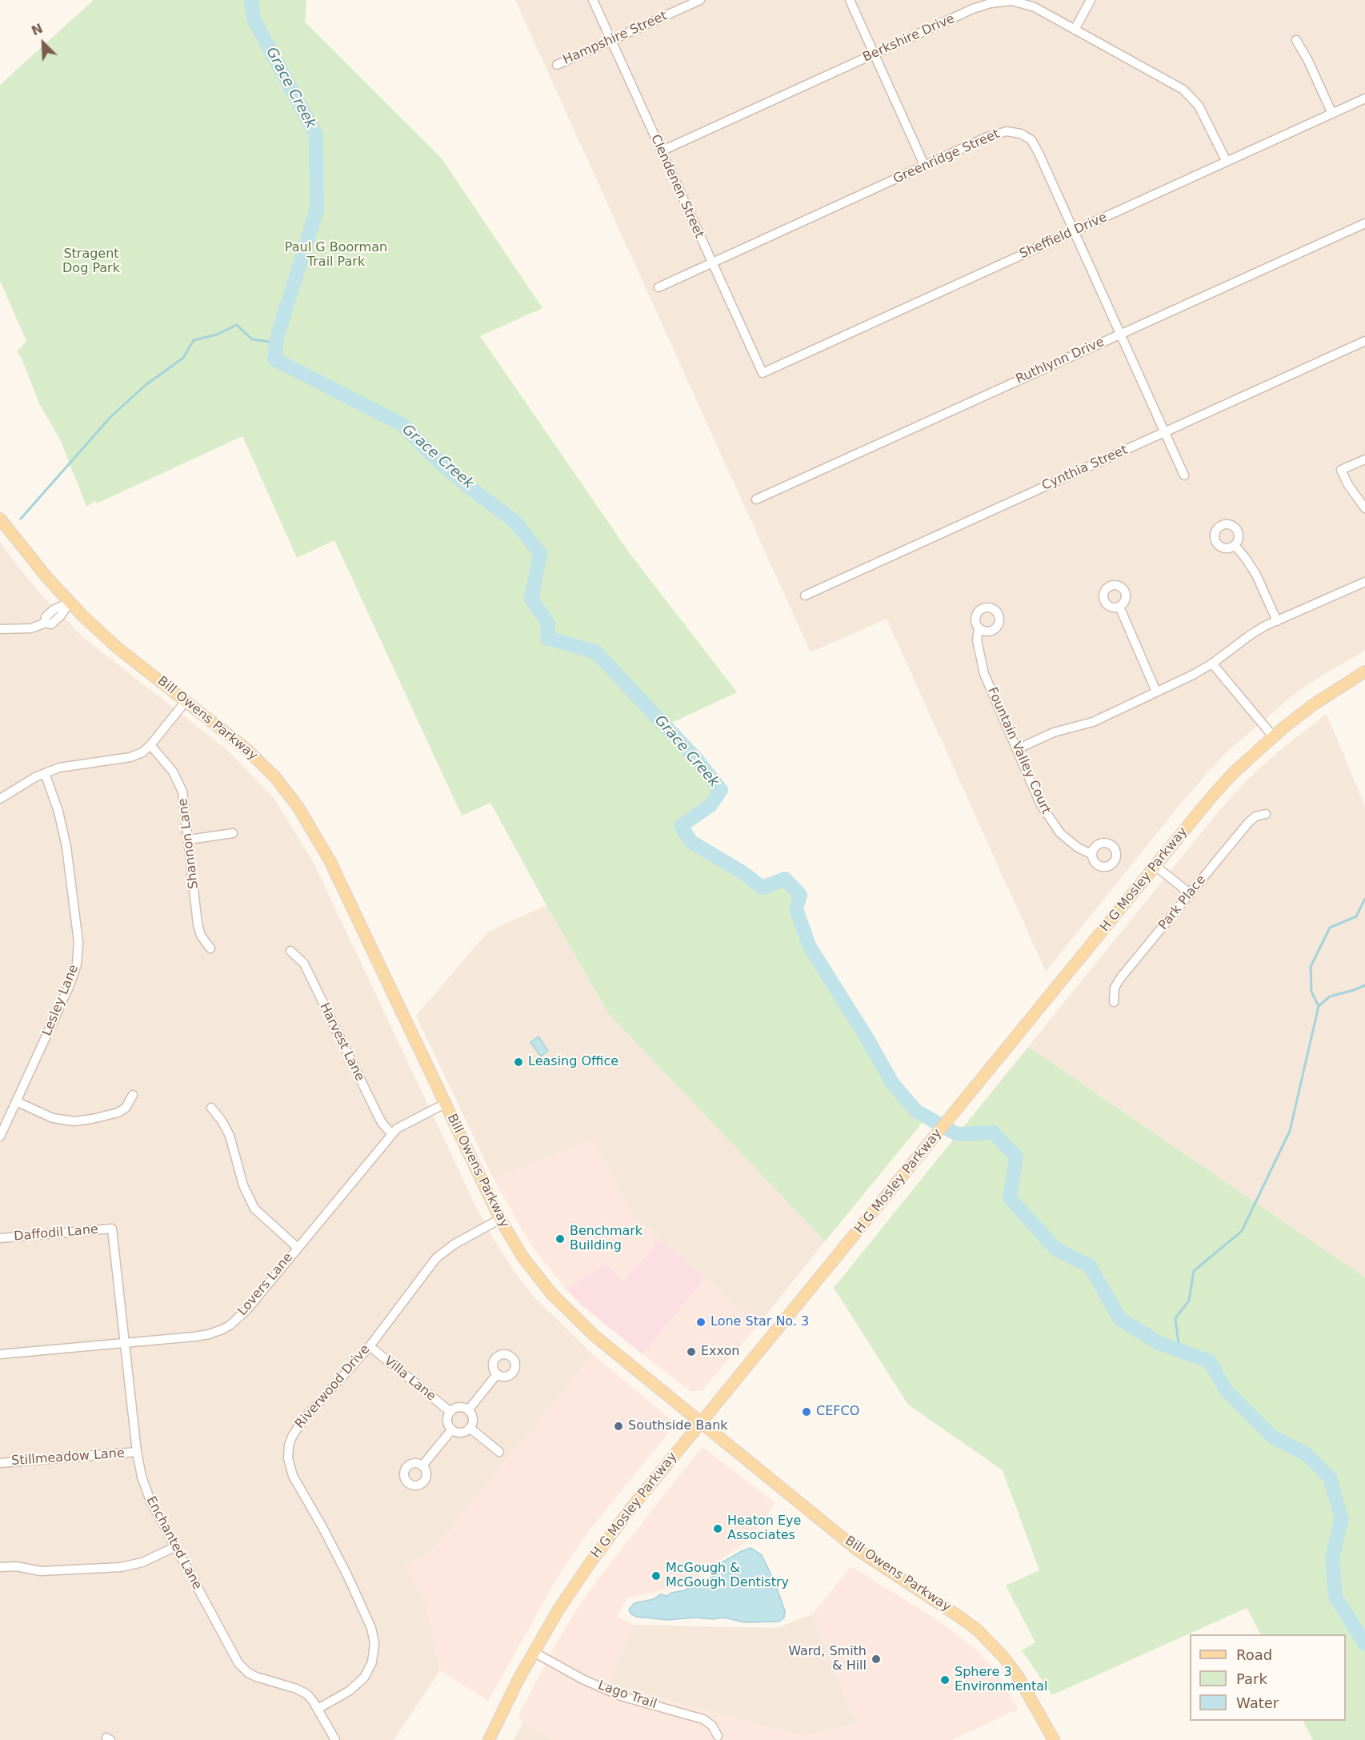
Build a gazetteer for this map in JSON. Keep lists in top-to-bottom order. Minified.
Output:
{"streets":{"main road":["Bill Owens Parkway","H G Mosley Parkway"],"street":["Hampshire Street","Berkshire Drive","Greenridge Street","Clendenen Street","Sheffield Drive","Ruthlynn Drive","Cynthia Street","Fountain Valley Court","Shannon Lane","Park Place","Lesley Lane","Harvest Lane","Daffodil Lane","Lovers Lane","Villa Lane","Riverwood Drive","Stillmeadow Lane","Enchanted Lane","Lago Trail"]},"crossings":[["Hampshire Street","Clendenen Street"],["Berkshire Drive","Clendenen Street"],["Berkshire Drive","Sheffield Drive"],["Greenridge Street","Clendenen Street"],["Greenridge Street","Sheffield Drive"],["Greenridge Street","Ruthlynn Drive"],["Greenridge Street","Cynthia Street"],["Clendenen Street","Sheffield Drive"],["Bill Owens Parkway","H G Mosley Parkway"],["Bill Owens Parkway","Lovers Lane"],["Bill Owens Parkway","Riverwood Drive"],["H G Mosley Parkway","Lago Trail"],["Harvest Lane","Lovers Lane"],["Daffodil Lane","Enchanted Lane"],["Lovers Lane","Enchanted Lane"],["Villa Lane","Riverwood Drive"],["Riverwood Drive","Enchanted Lane"],["Stillmeadow Lane","Enchanted Lane"]],"water":["Grace Creek"],"parks":["Paul G Boorman Trail Park","Stragent Dog Park"],"places":["Leasing Office","Benchmark Building","Lone Star No. 3","Exxon","CEFCO","Southside Bank","Heaton Eye Associates","McGough & McGough Dentistry","Ward, Smith & Hill","Sphere 3 Environmental"],"legend":["Road","Park","Water"],"north":"top left"}
